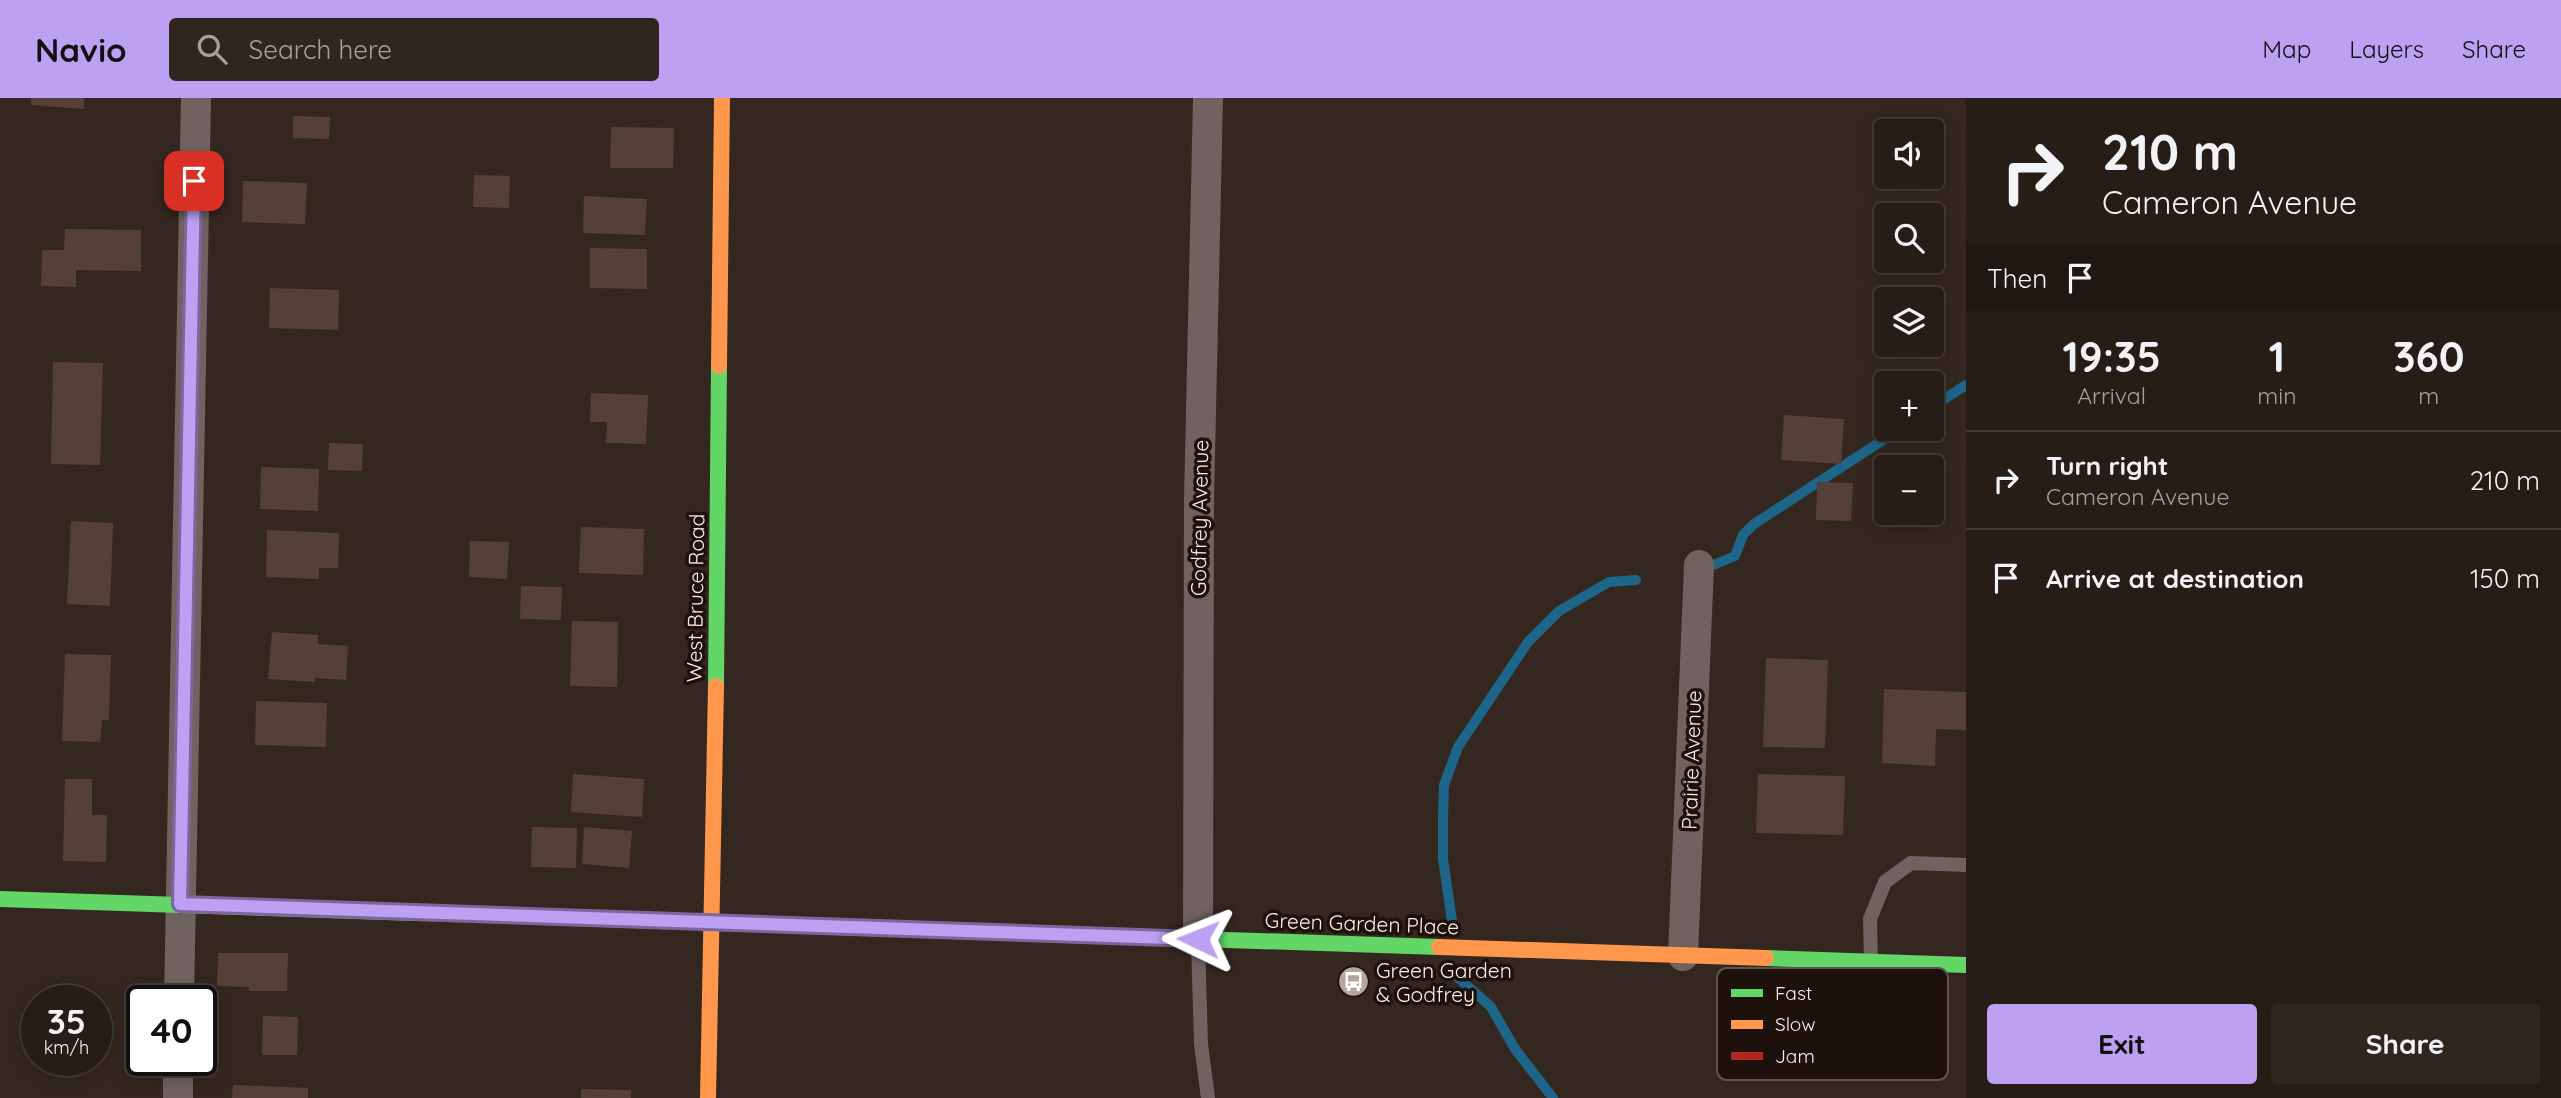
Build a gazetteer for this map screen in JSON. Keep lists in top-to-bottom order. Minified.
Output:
{"streets":{"street":["Godfrey Avenue","West Bruce Road","Prairie Avenue","Green Garden Place"]},"crossings":[["Godfrey Avenue","Green Garden Place"],["West Bruce Road","Green Garden Place"],["Prairie Avenue","Green Garden Place"]],"places":{"bus stop":["Green Garden & Godfrey"]},"legend":["Fast","Slow","Jam"],"page":{"header":"Navio","search":"Search here","nav":["Map","Layers","Share"],"turn":["210 m","Cameron Avenue"],"map_buttons":["+","−"],"then":"Then","eta":["19:35","Arrival","1","min","360","m"],"list":[{"name":"Turn right","note":"Cameron Avenue","value":"210 m"},{"name":"Arrive at destination","value":"150 m"}],"speed":"35 km/h","limit":"40","buttons":["Exit","Share"]}}
